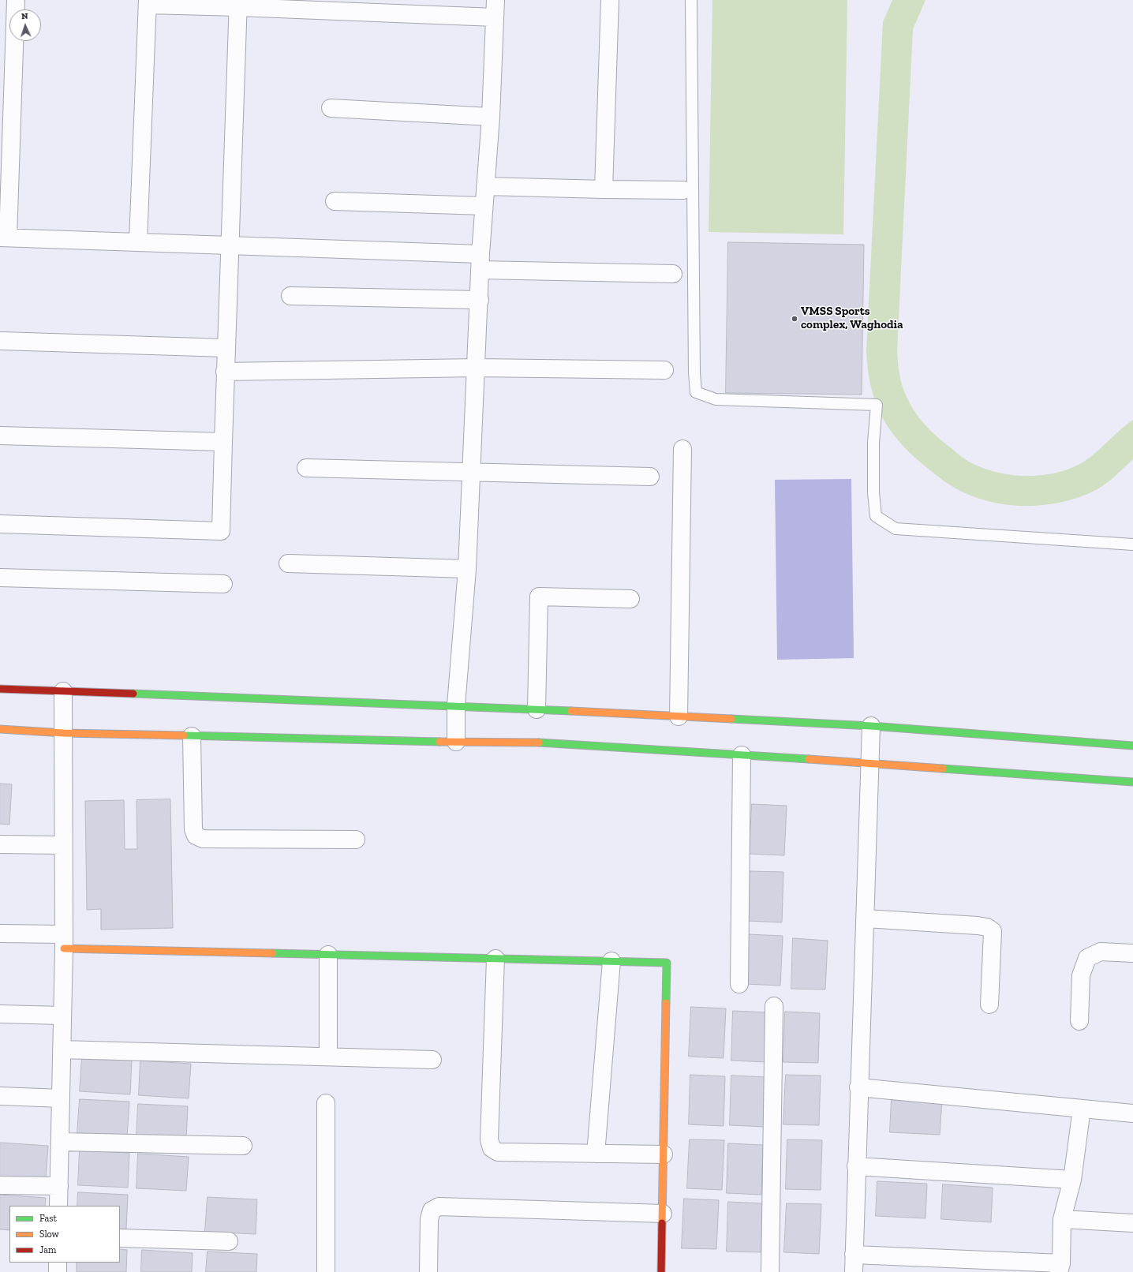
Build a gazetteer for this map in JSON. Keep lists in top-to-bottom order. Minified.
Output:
{"places":["VMSS Sports complex, Waghodia"],"legend":["Fast","Slow","Jam"],"north":"top"}
